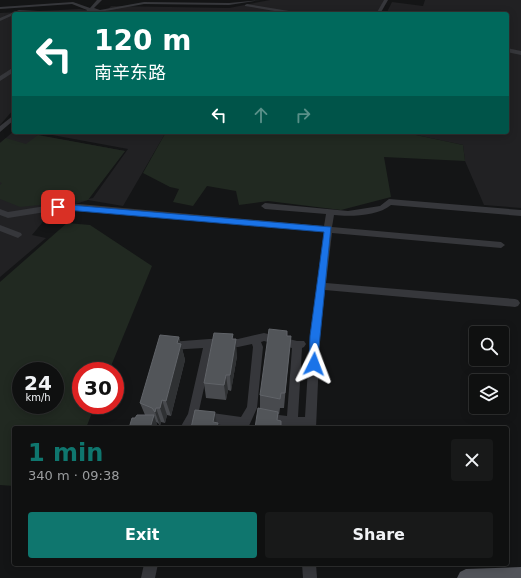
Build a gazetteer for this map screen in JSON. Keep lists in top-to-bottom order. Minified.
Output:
{"page":{"turn":["120 m","南辛东路"],"speed":"24 km/h","limit":"30","heading":["1 min","340 m · 09:38"],"buttons":["Exit","Share"]}}
